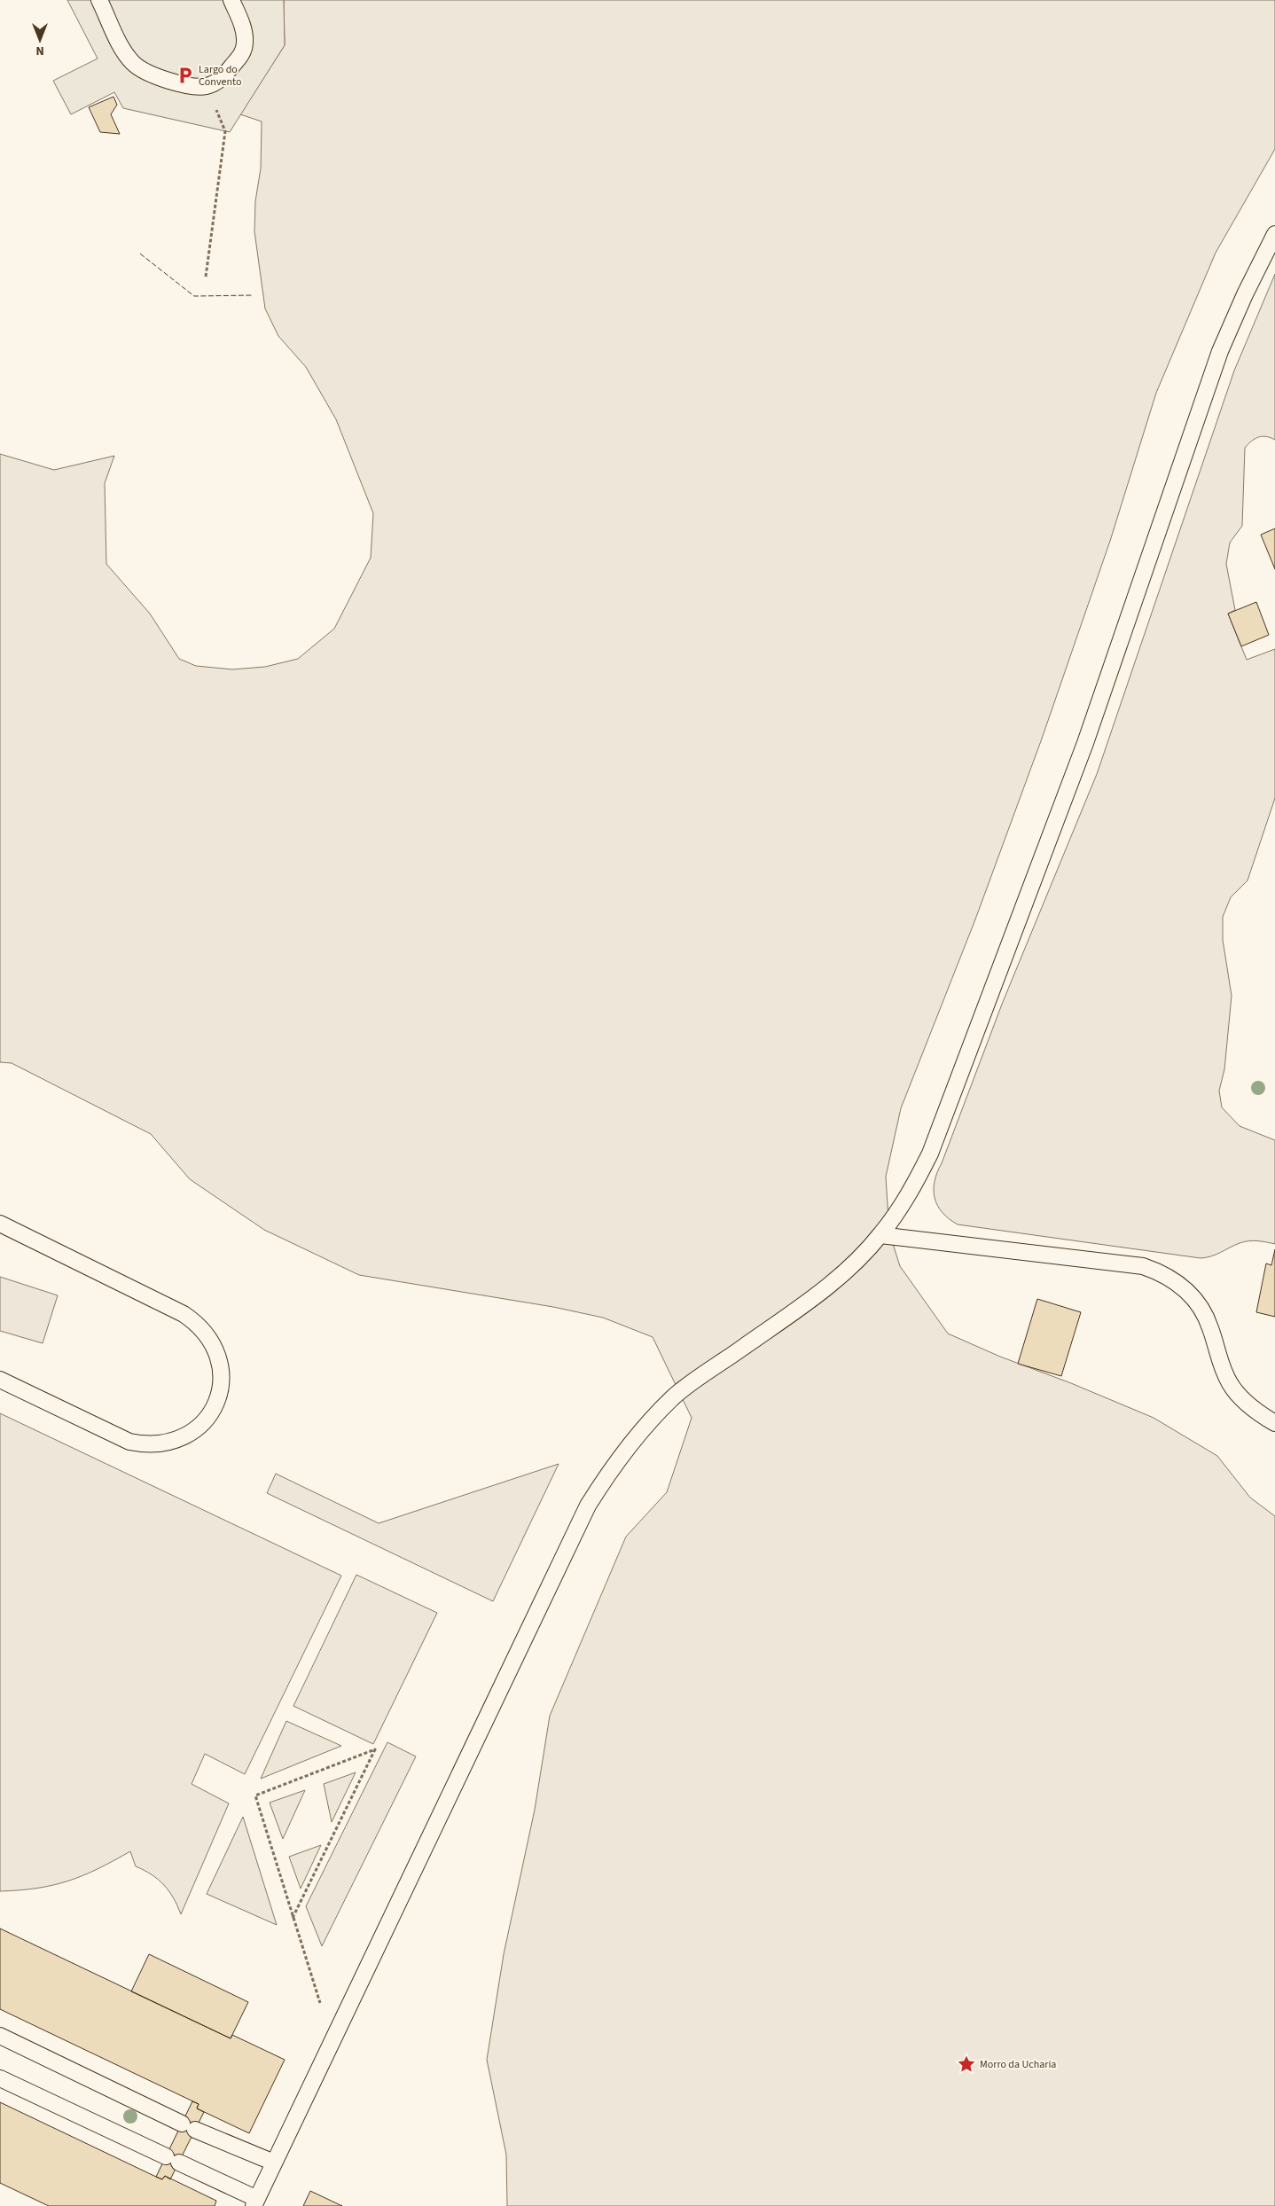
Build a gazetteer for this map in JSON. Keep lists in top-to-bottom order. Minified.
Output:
{"places":{"parking":["Largo do Convento"],"place":["Morro da Ucharia"]},"north":"bottom"}
